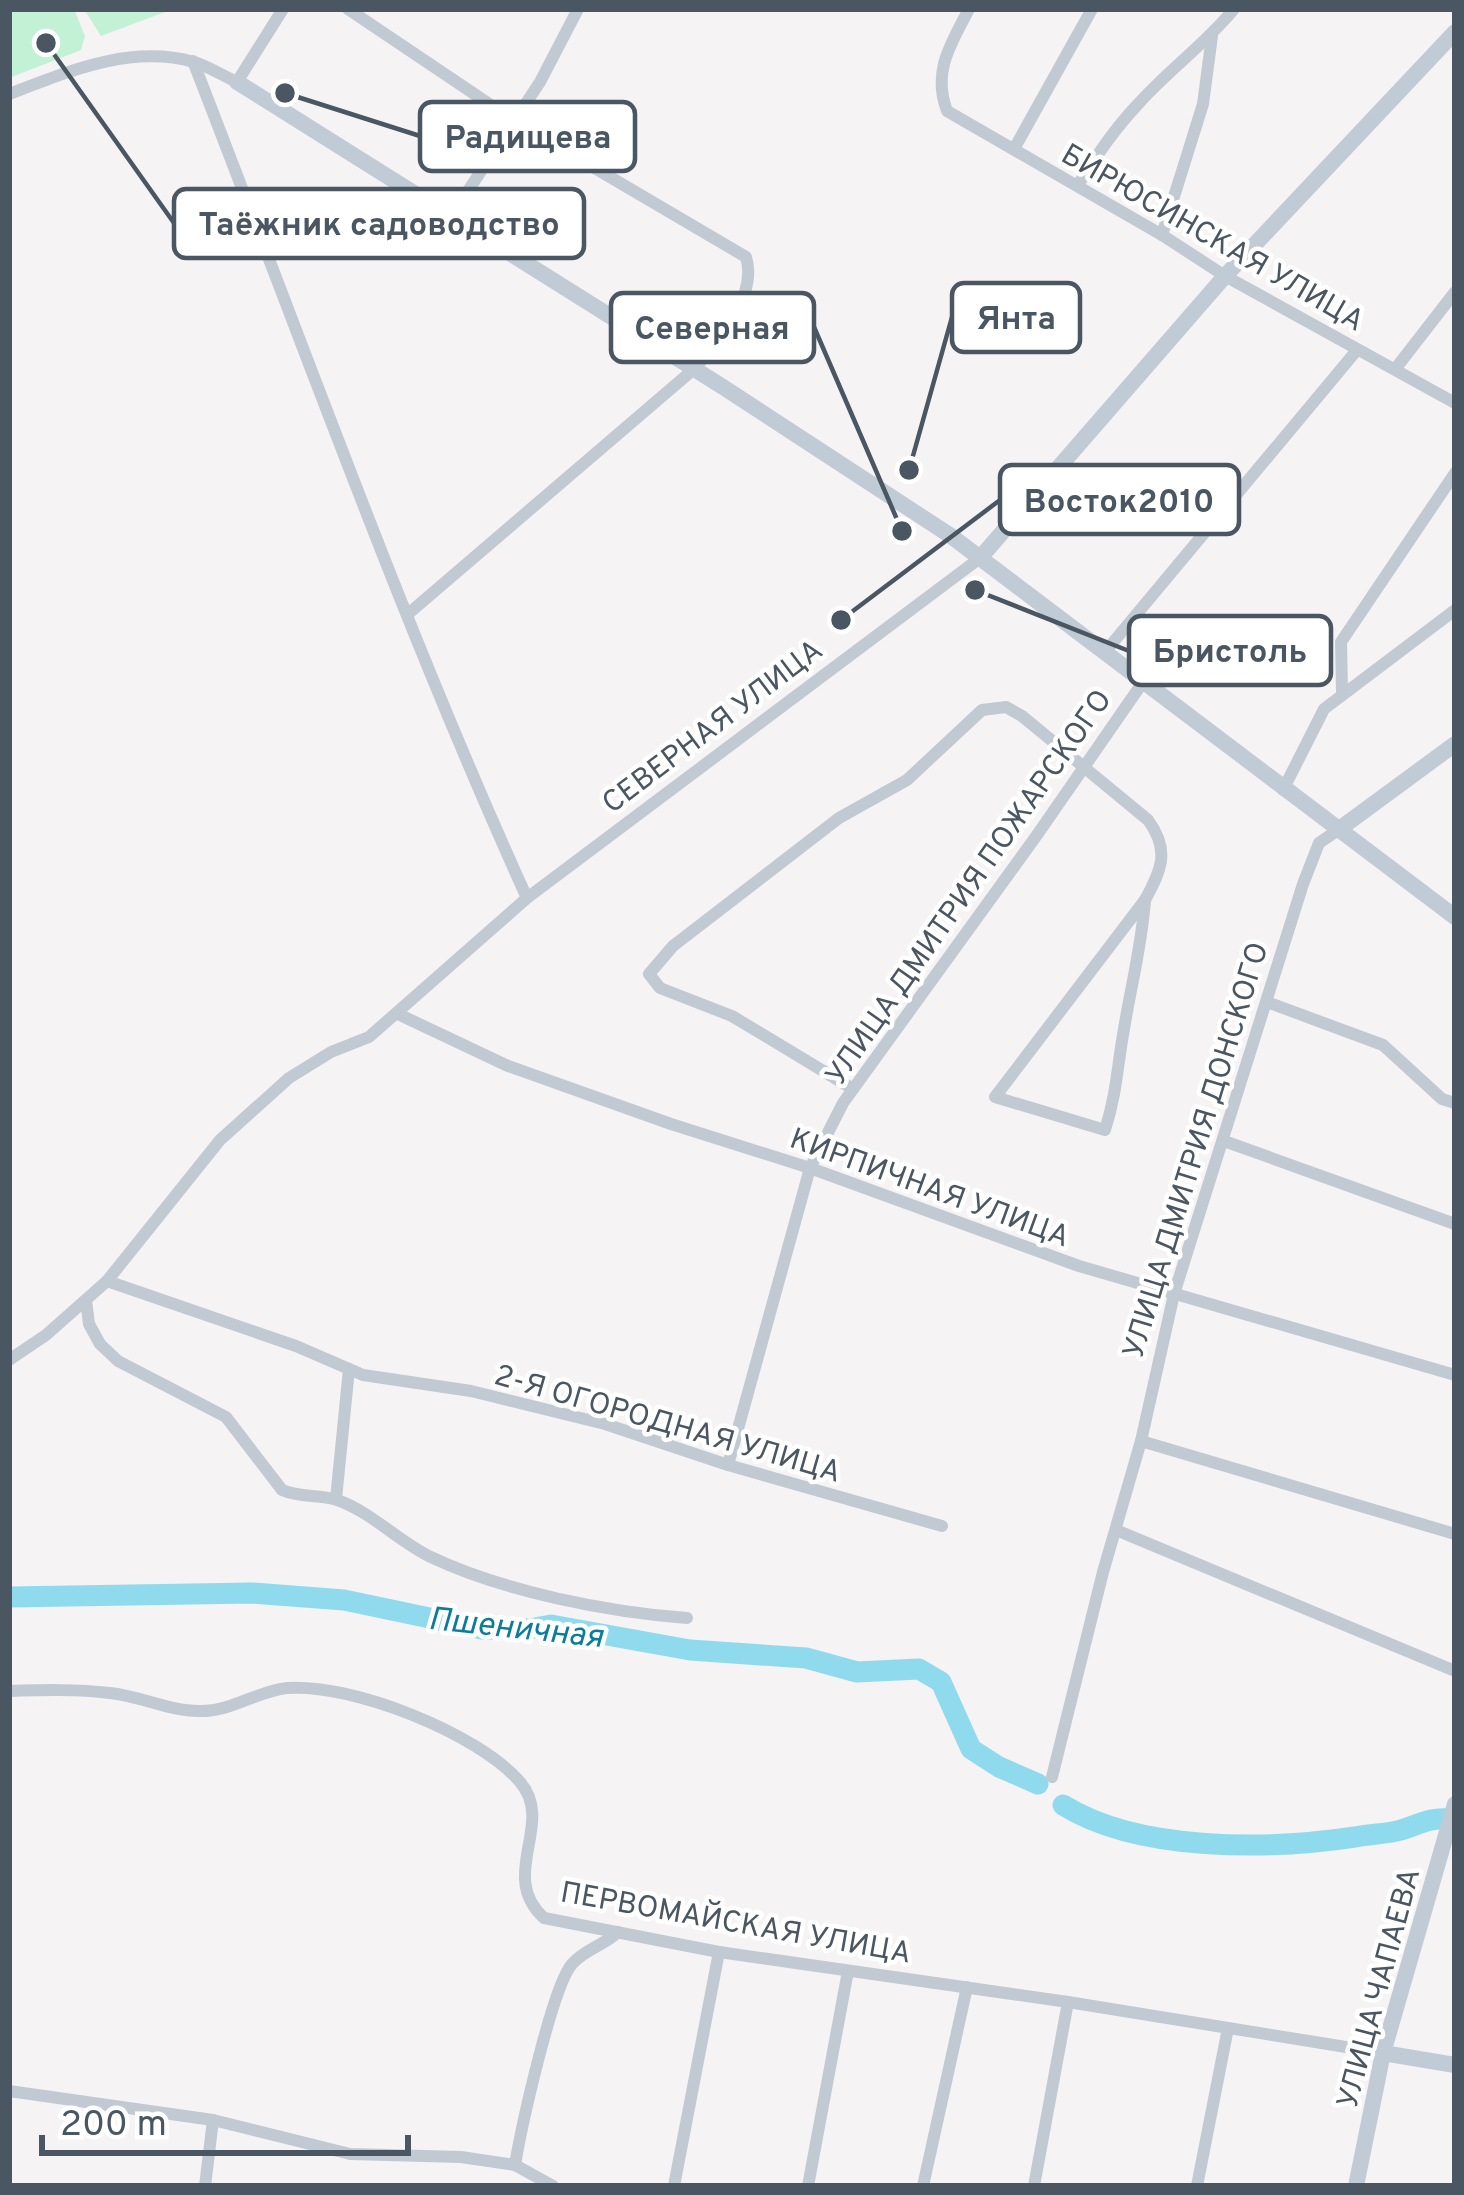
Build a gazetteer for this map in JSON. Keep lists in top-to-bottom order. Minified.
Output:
{"streets":{"main road":["СЕВЕРНАЯ УЛИЦА","УЛИЦА ДМИТРИЯ ДОНСКОГО","ПЕРВОМАЙСКАЯ УЛИЦА","УЛИЦА ЧАПАЕВА"],"street":["БИРЮСИНСКАЯ УЛИЦА","УЛИЦА ДМИТРИЯ ПОЖАРСКОГО","КИРПИЧНАЯ УЛИЦА","2-Я ОГОРОДНАЯ УЛИЦА"]},"crossings":[["БИРЮСИНСКАЯ УЛИЦА","СЕВЕРНАЯ УЛИЦА"],["СЕВЕРНАЯ УЛИЦА","КИРПИЧНАЯ УЛИЦА"],["СЕВЕРНАЯ УЛИЦА","2-Я ОГОРОДНАЯ УЛИЦА"],["УЛИЦА ДМИТРИЯ ПОЖАРСКОГО","КИРПИЧНАЯ УЛИЦА"],["УЛИЦА ДМИТРИЯ ПОЖАРСКОГО","2-Я ОГОРОДНАЯ УЛИЦА"],["УЛИЦА ДМИТРИЯ ДОНСКОГО","КИРПИЧНАЯ УЛИЦА"],["ПЕРВОМАЙСКАЯ УЛИЦА","УЛИЦА ЧАПАЕВА"]],"water":["Пшеничная"],"places":["Таёжник садоводство","Радищева","Янта","Северная","Бристоль","Восток2010"],"scale_bar":"200 m"}
